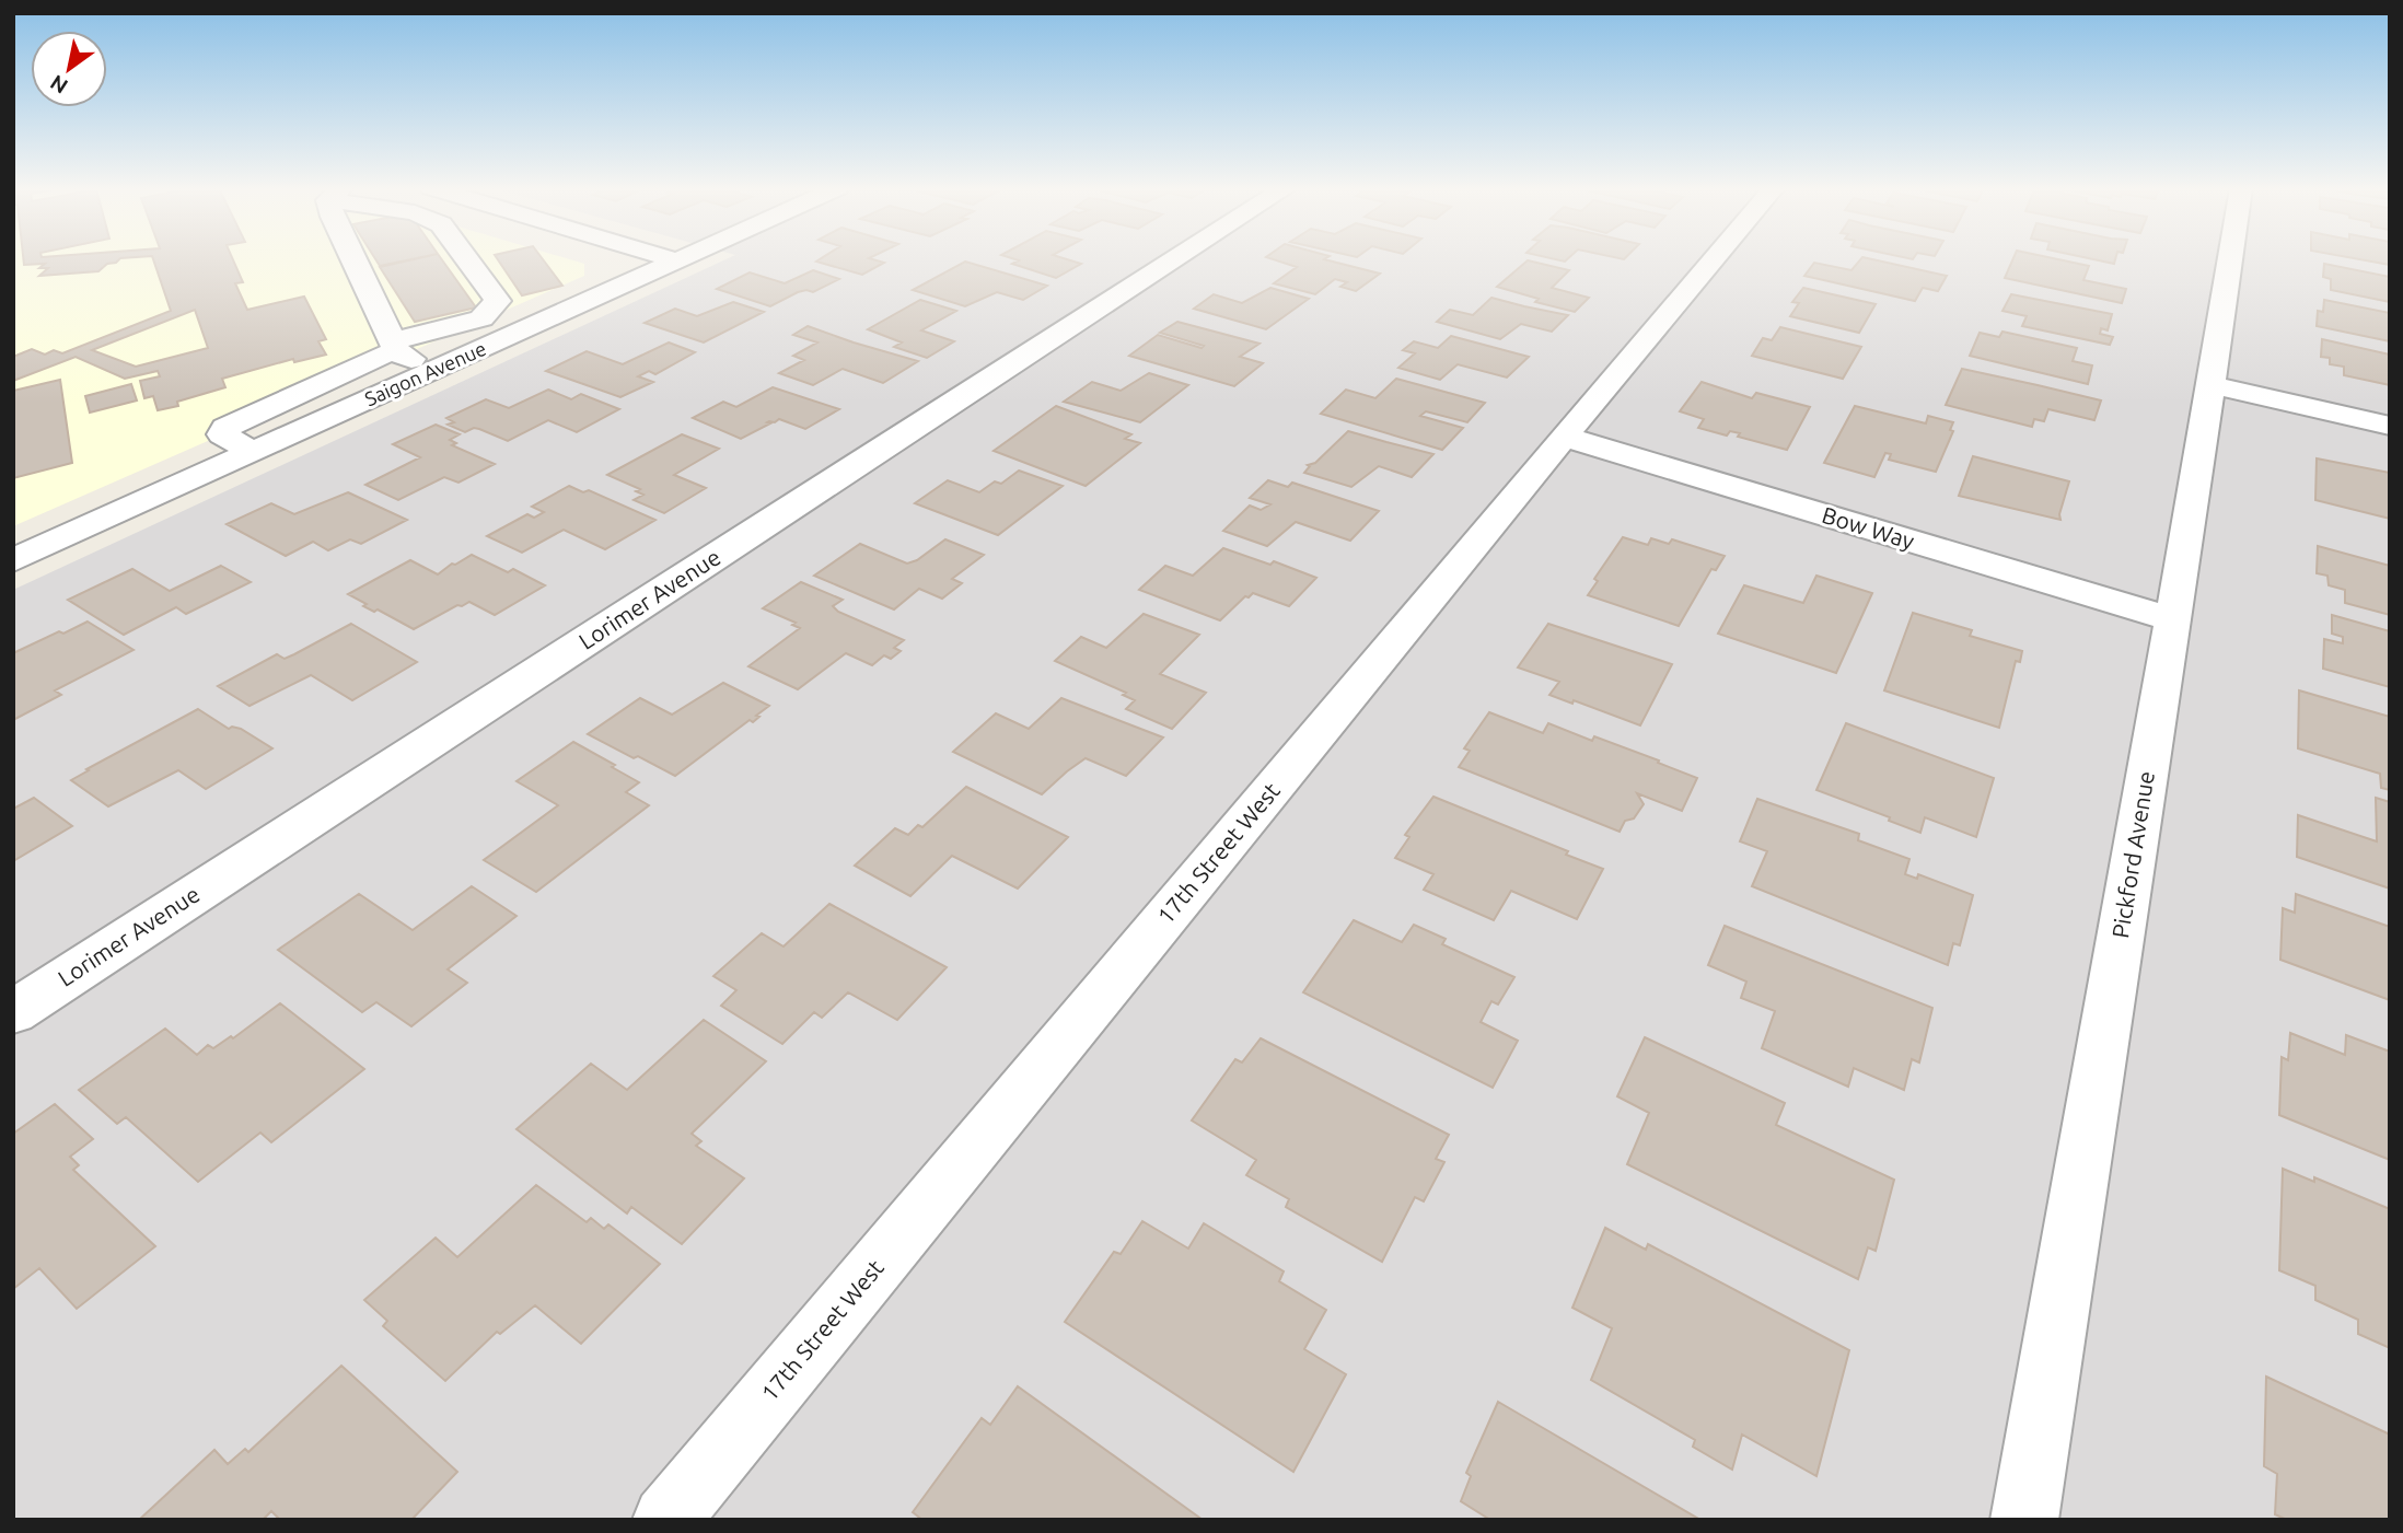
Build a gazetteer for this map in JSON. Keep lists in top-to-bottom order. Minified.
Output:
{"streets":{"street":["Saigon Avenue","Bow Way","Lorimer Avenue","17th Street West","Pickford Avenue"]},"crossings":[["Bow Way","17th Street West"],["Bow Way","Pickford Avenue"]],"north":"bottom left"}
